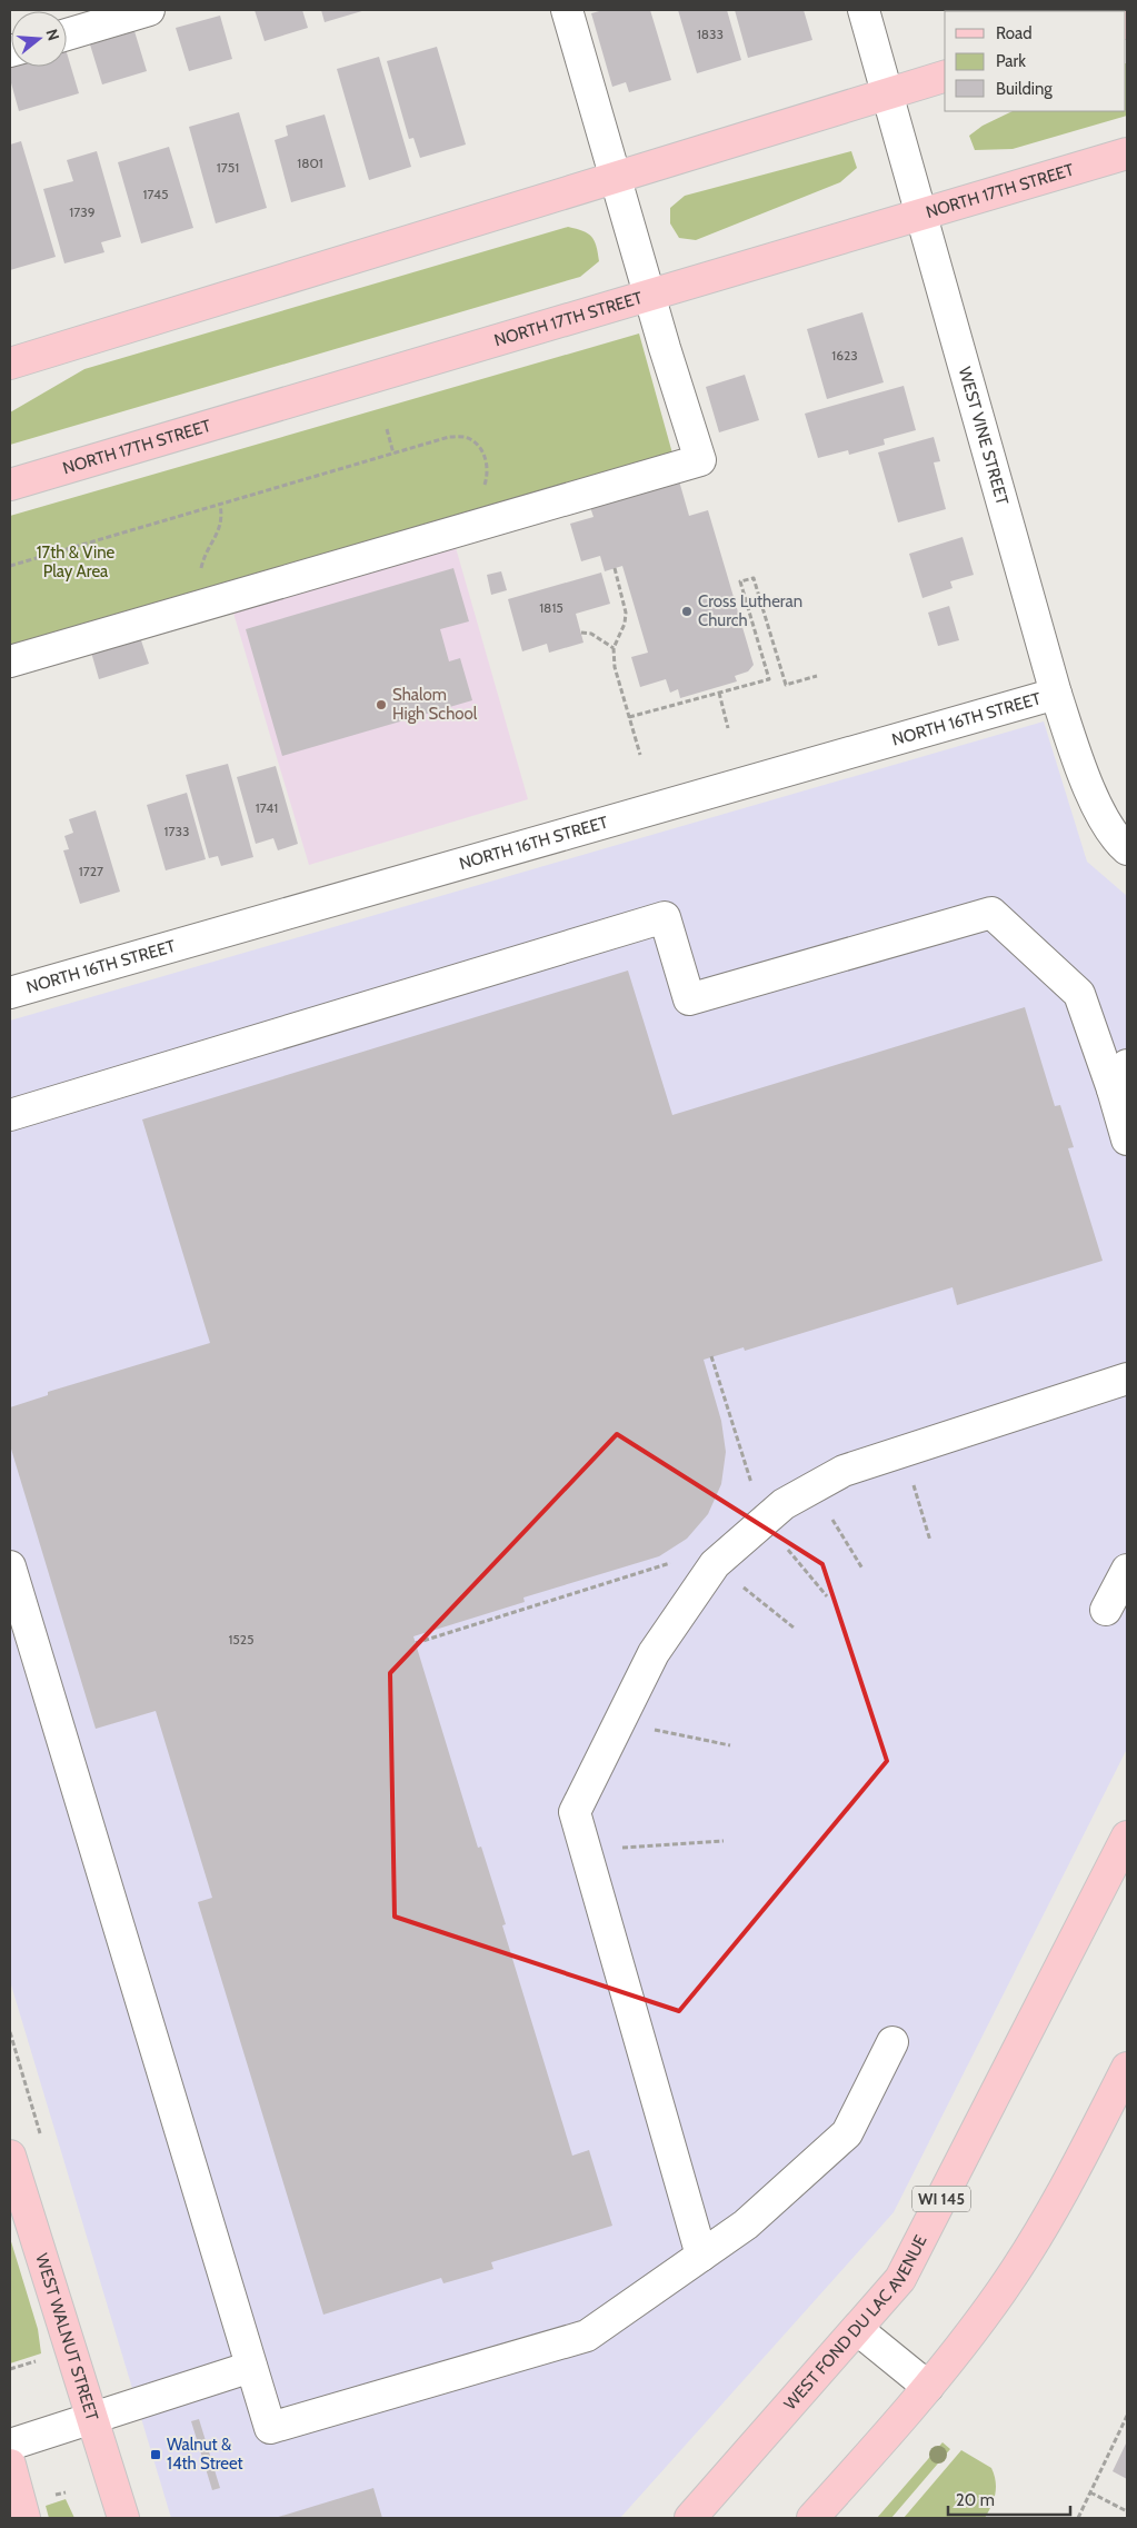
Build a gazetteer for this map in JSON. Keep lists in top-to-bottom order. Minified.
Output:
{"streets":{"main road":["NORTH 17TH STREET","WI 145","WEST FOND DU LAC AVENUE","WEST WALNUT STREET"],"street":["WEST VINE STREET","NORTH 16TH STREET"]},"crossings":[["NORTH 17TH STREET","WEST VINE STREET"],["WEST VINE STREET","NORTH 16TH STREET"]],"parks":["17th & Vine Play Area"],"places":{"other":["Cross Lutheran Church","Shalom High School"],"transit":["Walnut & 14th Street"]},"house_numbers":["1833","1801","1751","1745","1739","1623","1815","1741","1733","1727","1525"],"legend":["Road","Park","Building"],"scale_bar":"20 m","north":"right"}
